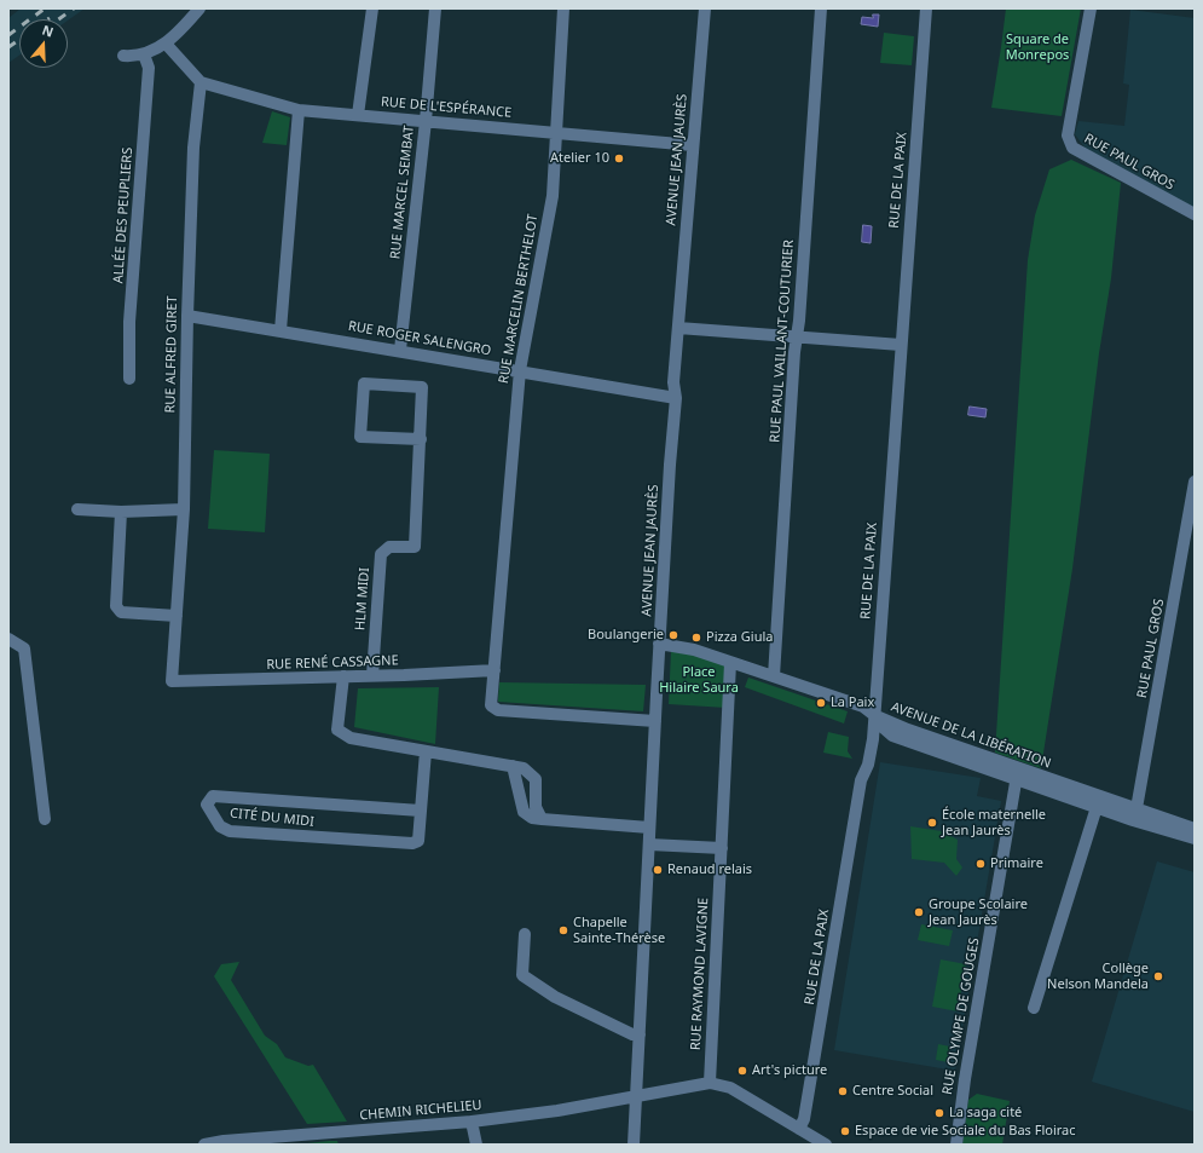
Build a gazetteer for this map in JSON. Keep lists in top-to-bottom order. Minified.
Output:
{"streets":{"street":["RUE DE L'ESPÉRANCE","AVENUE JEAN JAURÈS","RUE PAUL GROS","RUE DE LA PAIX","RUE MARCEL SEMBAT","ALLÉE DES PEUPLIERS","RUE MARCELIN BERTHELOT","RUE ROGER SALENGRO","RUE PAUL VAILLANT-COUTURIER","RUE ALFRED GIRET","HLM MIDI","RUE RENÉ CASSAGNE","AVENUE DE LA LIBÉRATION","CITÉ DU MIDI","RUE RAYMOND LAVIGNE","RUE OLYMPE DE GOUGES","CHEMIN RICHELIEU"]},"crossings":[["RUE DE L'ESPÉRANCE","AVENUE JEAN JAURÈS"],["RUE DE L'ESPÉRANCE","RUE MARCEL SEMBAT"],["RUE DE L'ESPÉRANCE","RUE MARCELIN BERTHELOT"],["RUE DE L'ESPÉRANCE","RUE ALFRED GIRET"],["AVENUE JEAN JAURÈS","RUE MARCELIN BERTHELOT"],["AVENUE JEAN JAURÈS","RUE ROGER SALENGRO"],["AVENUE JEAN JAURÈS","CHEMIN RICHELIEU"],["RUE PAUL GROS","AVENUE DE LA LIBÉRATION"],["RUE DE LA PAIX","AVENUE DE LA LIBÉRATION"],["RUE MARCEL SEMBAT","RUE ROGER SALENGRO"],["RUE MARCELIN BERTHELOT","RUE ROGER SALENGRO"],["RUE MARCELIN BERTHELOT","RUE RENÉ CASSAGNE"],["RUE ROGER SALENGRO","RUE ALFRED GIRET"],["RUE ALFRED GIRET","RUE RENÉ CASSAGNE"],["HLM MIDI","RUE RENÉ CASSAGNE"],["AVENUE DE LA LIBÉRATION","RUE OLYMPE DE GOUGES"],["RUE RAYMOND LAVIGNE","CHEMIN RICHELIEU"]],"parks":["Square de Monrepos","Place Hilaire Saura"],"places":["Atelier 10","Boulangerie","Pizza Giula","La Paix","École maternelle Jean Jaurès","Primaire","Renaud relais","Groupe Scolaire Jean Jaurès","Chapelle Sainte-Thérèse","Collège Nelson Mandela","Art's picture","Centre Social","La saga cité","Espace de vie Sociale du Bas Floirac"],"north":"top"}
